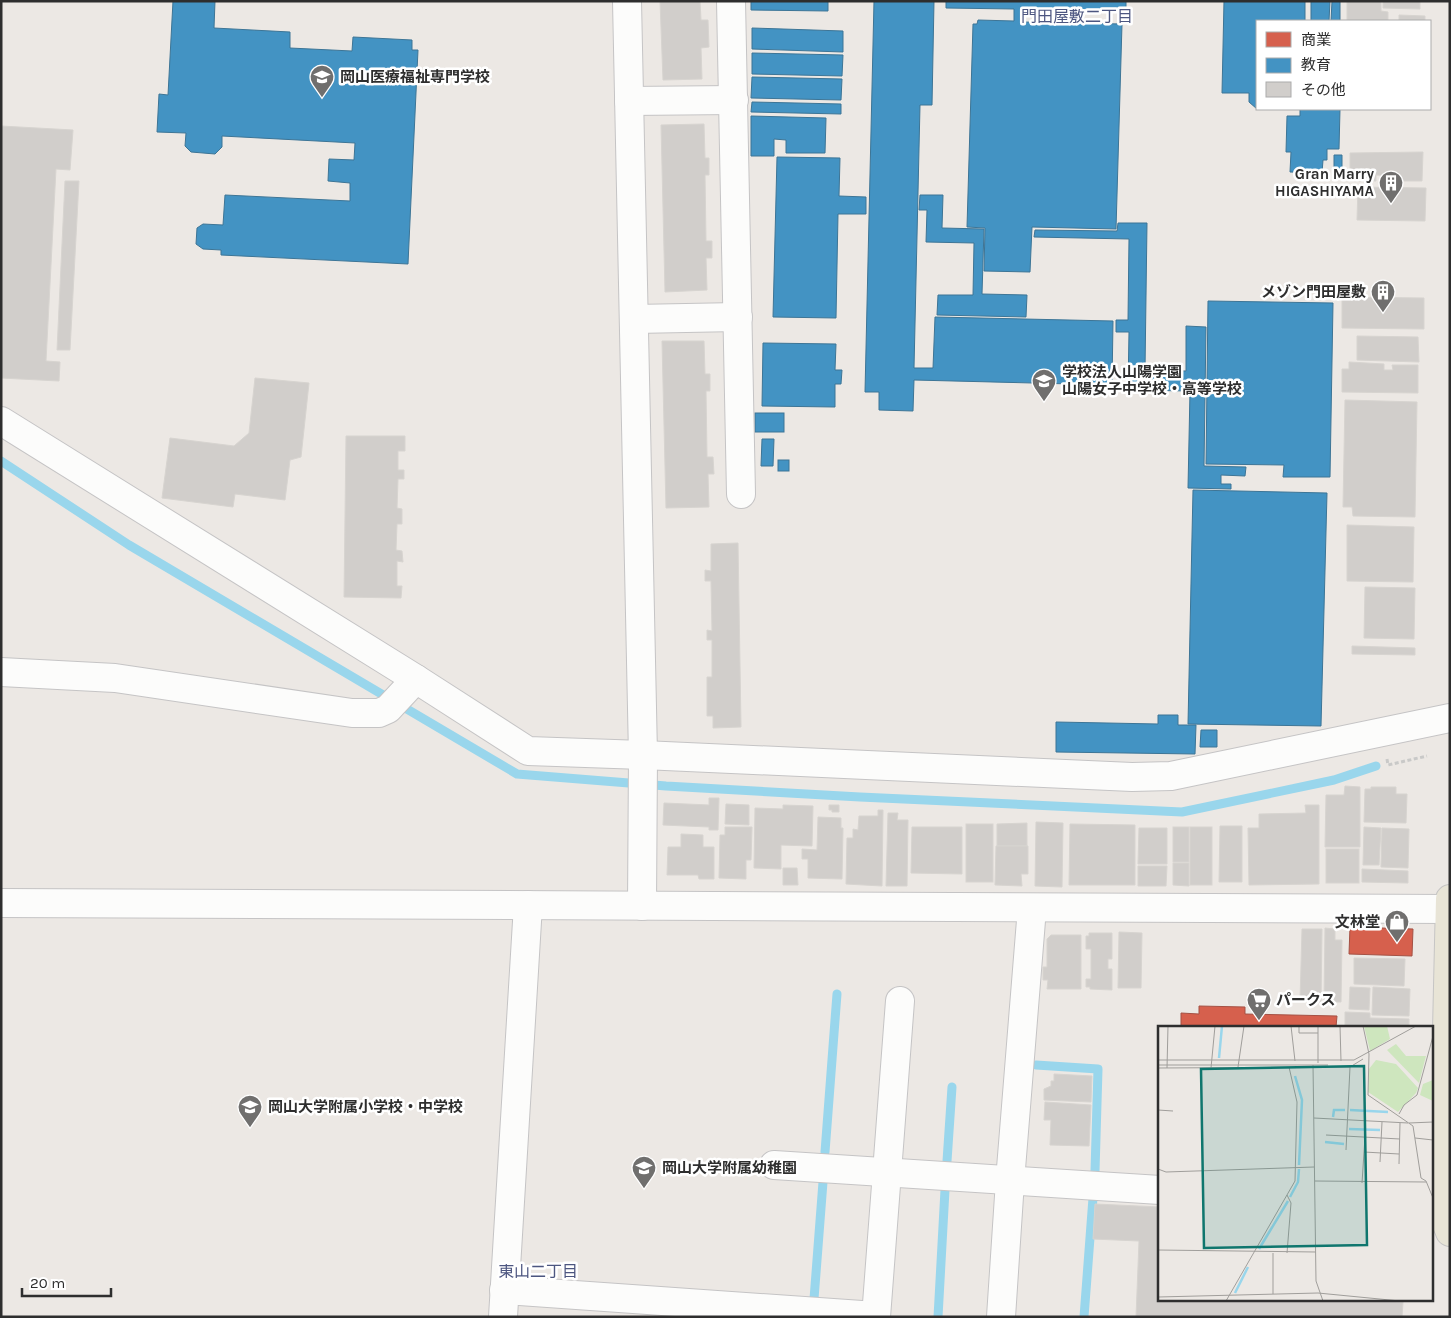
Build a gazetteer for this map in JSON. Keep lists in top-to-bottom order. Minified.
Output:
{"districts":["門田屋敷二丁目","東山二丁目"],"places":{"school or university":["岡山医療福祉専門学校","学校法人山陽学園 山陽女子中学校・高等学校","岡山大学附属小学校・中学校","岡山大学附属幼稚園"],"building":["Gran Marry HIGASHIYAMA","メゾン門田屋敷"],"shop":["文林堂"],"supermarket":["パークス"]},"legend":["商業","教育","その他"],"scale_bar":"20 m"}
